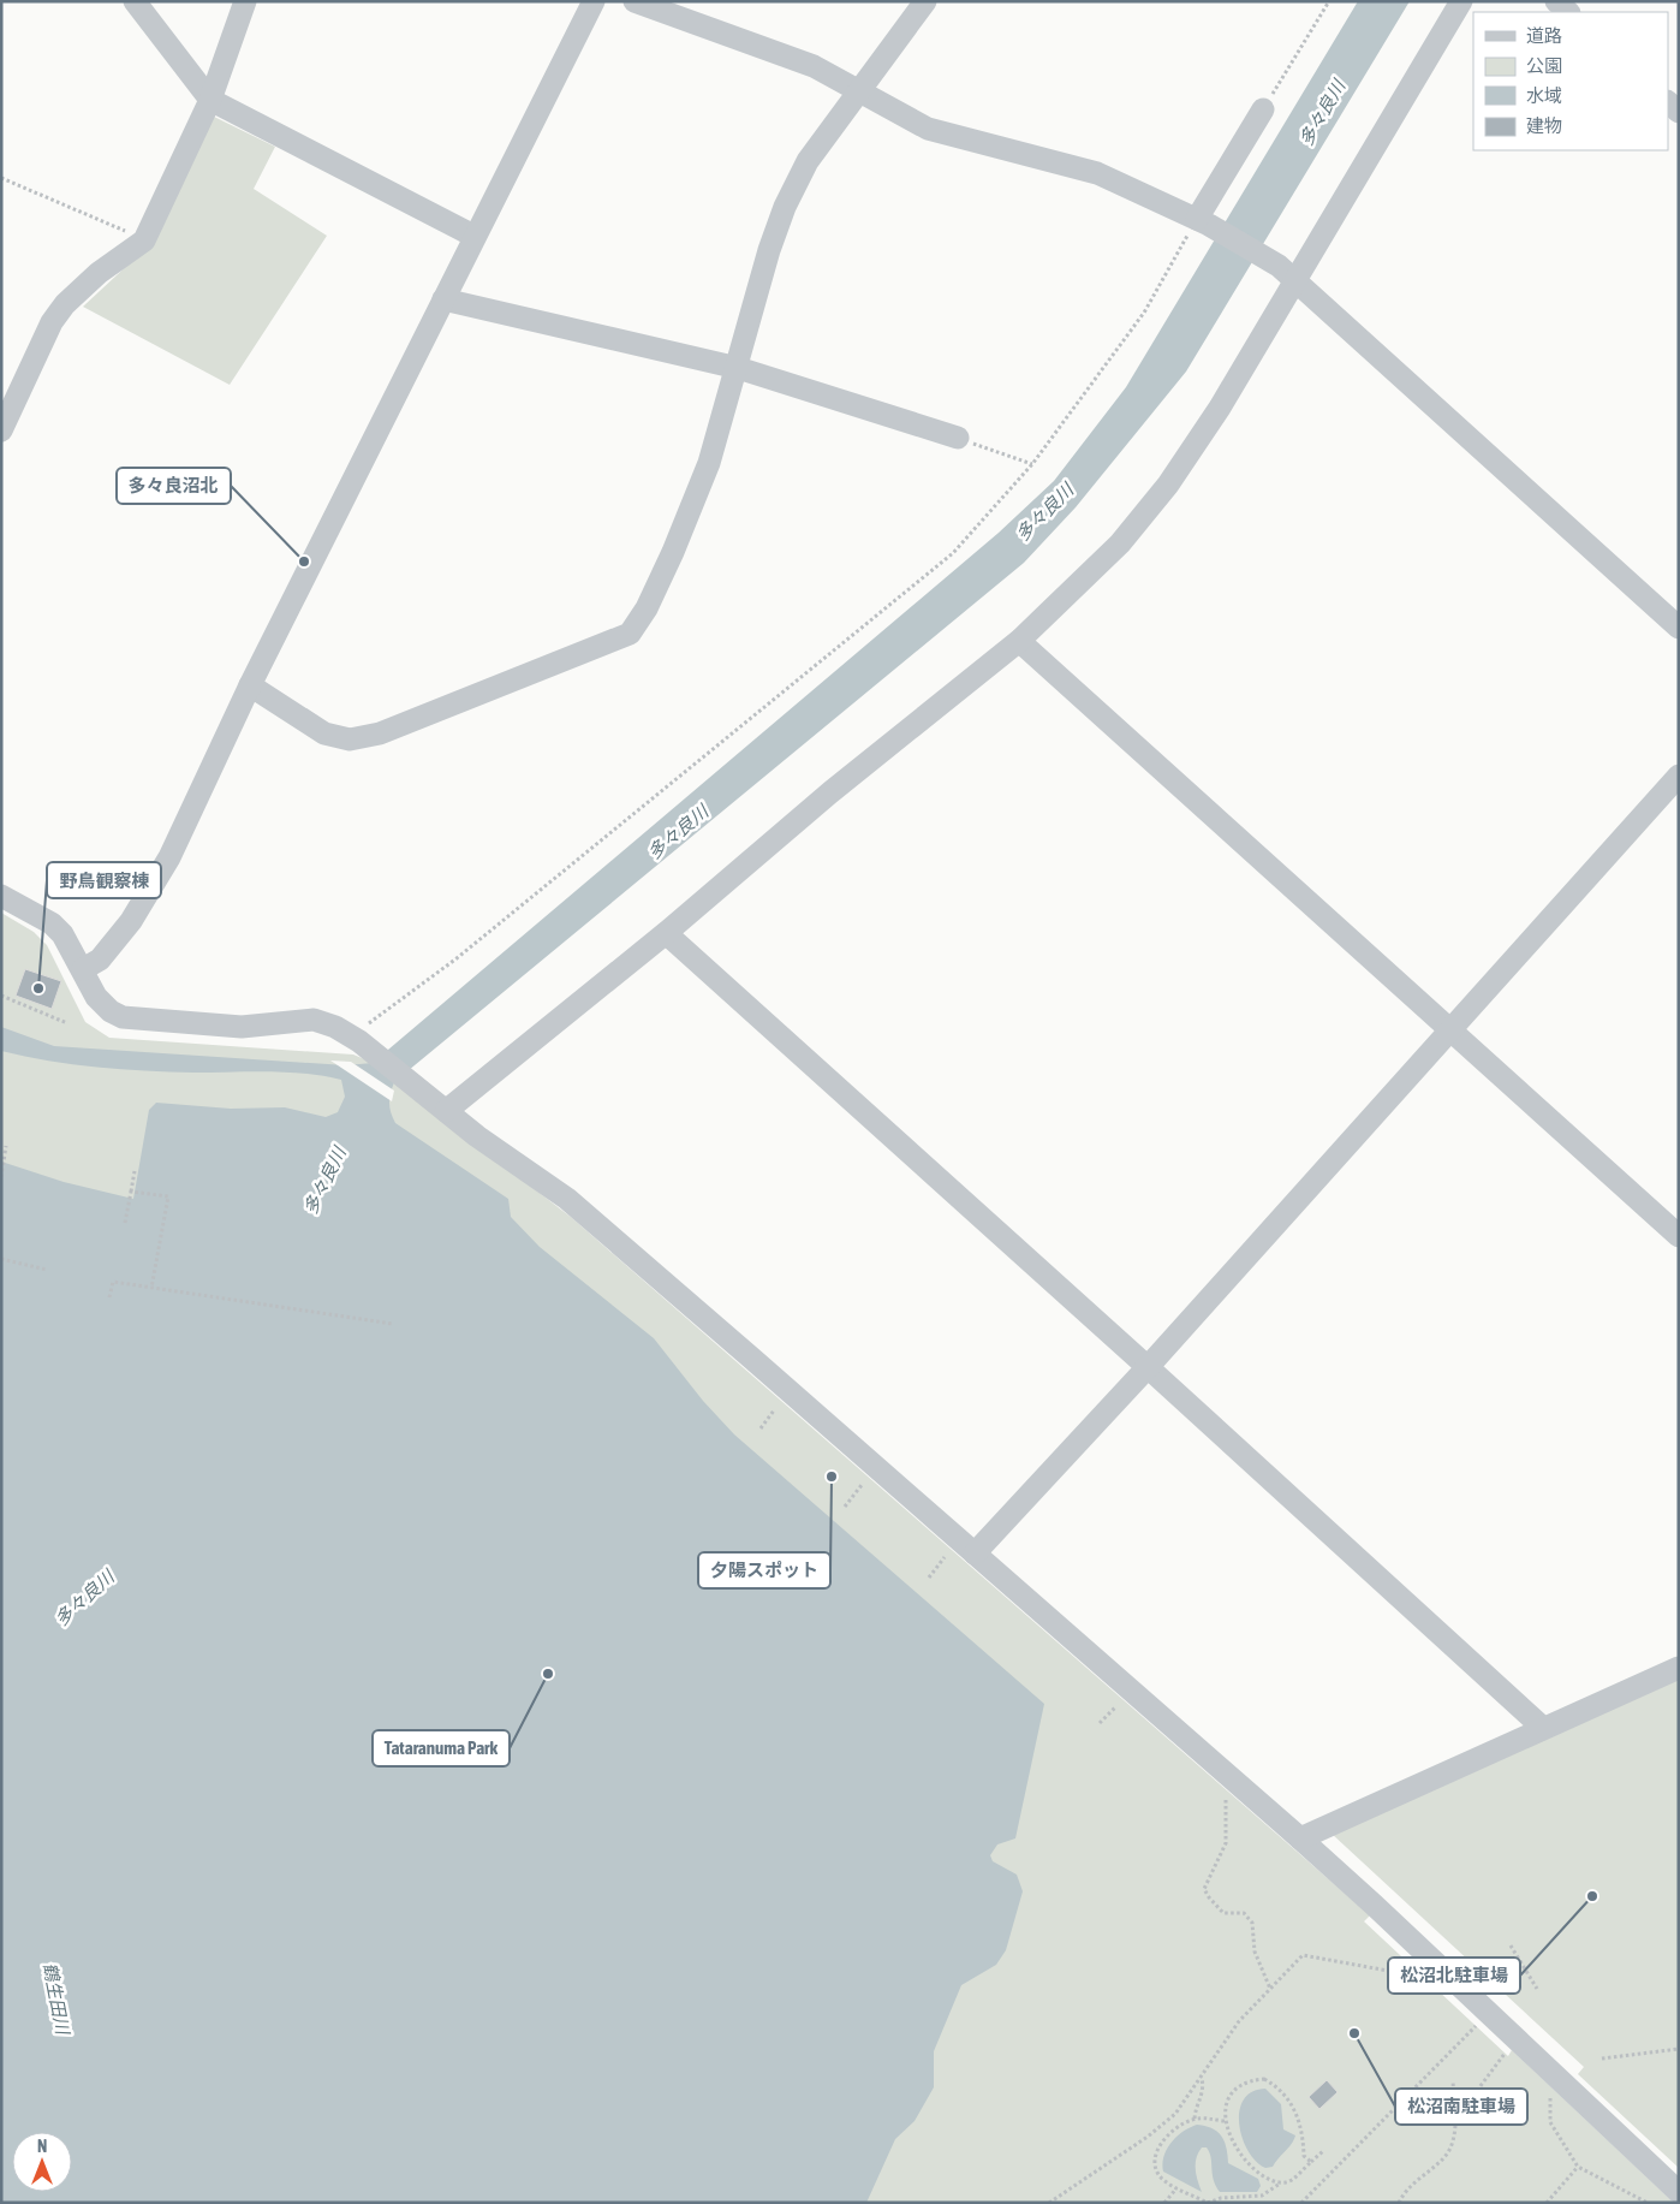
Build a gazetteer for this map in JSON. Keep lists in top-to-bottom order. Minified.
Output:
{"water":["多々良川","鶴生田川"],"places":["多々良沼北","野鳥観察棟","夕陽スポット","Tataranuma Park","松沼北駐車場","松沼南駐車場"],"legend":["道路","公園","水域","建物"],"north":"top"}
